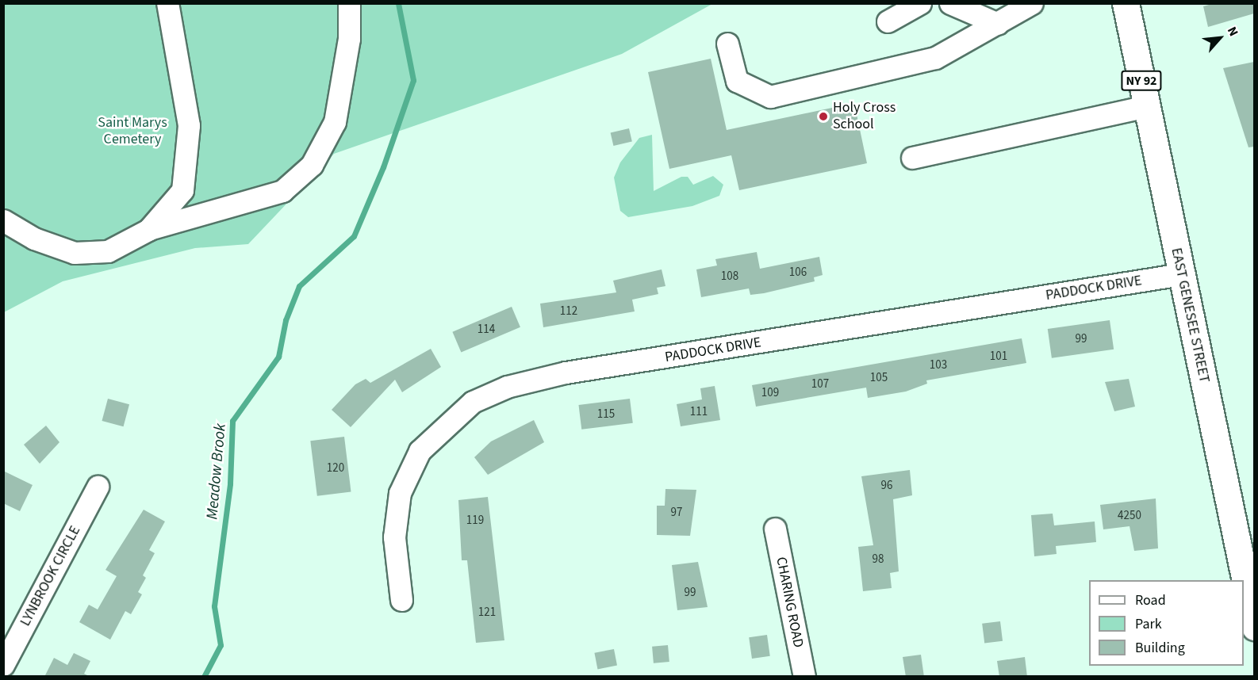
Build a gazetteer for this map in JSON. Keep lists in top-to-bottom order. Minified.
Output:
{"streets":{"main road":["NY 92","EAST GENESEE STREET"],"street":["PADDOCK DRIVE","LYNBROOK CIRCLE","CHARING ROAD"]},"crossings":[["PADDOCK DRIVE","EAST GENESEE STREET"]],"water":["Meadow Brook"],"parks":["Saint Marys Cemetery"],"places":["Holy Cross School"],"house_numbers":["106","108","112","114","99","101","103","105","107","109","111","115","120","96","97","4250","119","98","99","121"],"legend":["Road","Park","Building"],"north":"top right"}
